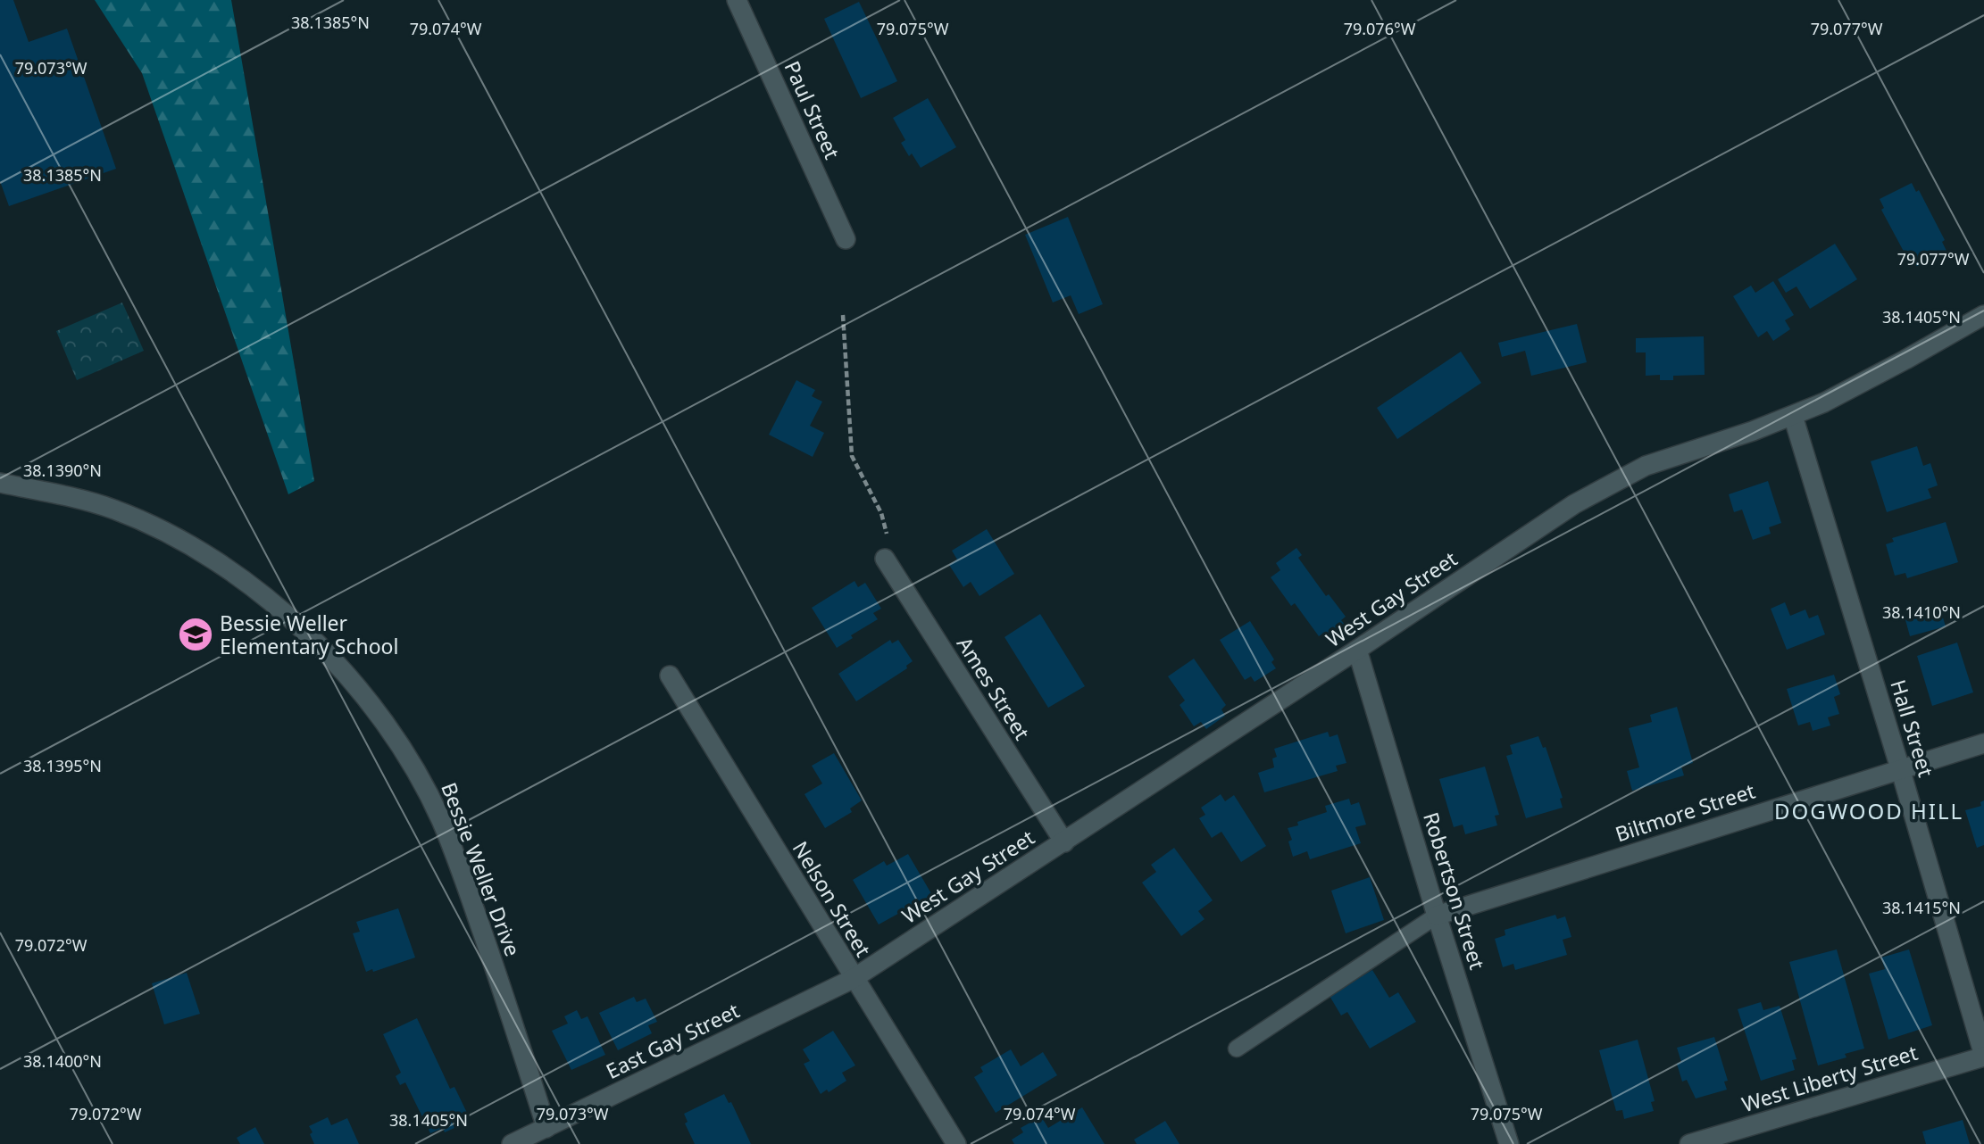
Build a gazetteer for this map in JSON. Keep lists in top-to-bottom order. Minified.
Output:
{"streets":{"street":["Paul Street","West Gay Street","Ames Street","Hall Street","Biltmore Street","Bessie Weller Drive","Robertson Street","Nelson Street","East Gay Street","West Liberty Street"]},"crossings":[["West Gay Street","Ames Street"],["West Gay Street","Hall Street"],["West Gay Street","Robertson Street"],["West Gay Street","Nelson Street"],["West Gay Street","East Gay Street"],["Hall Street","Biltmore Street"],["Hall Street","West Liberty Street"],["Biltmore Street","Robertson Street"],["Bessie Weller Drive","East Gay Street"],["Nelson Street","East Gay Street"]],"districts":["DOGWOOD HILL"],"places":{"school or university":["Bessie Weller Elementary School"]},"coordinates":["38.1385°N","79.074°W","79.075°W","79.076°W","79.077°W","79.073°W","38.1405°N","38.1390°N","38.1410°N","38.1395°N","38.1415°N","79.072°W","38.1400°N"]}
